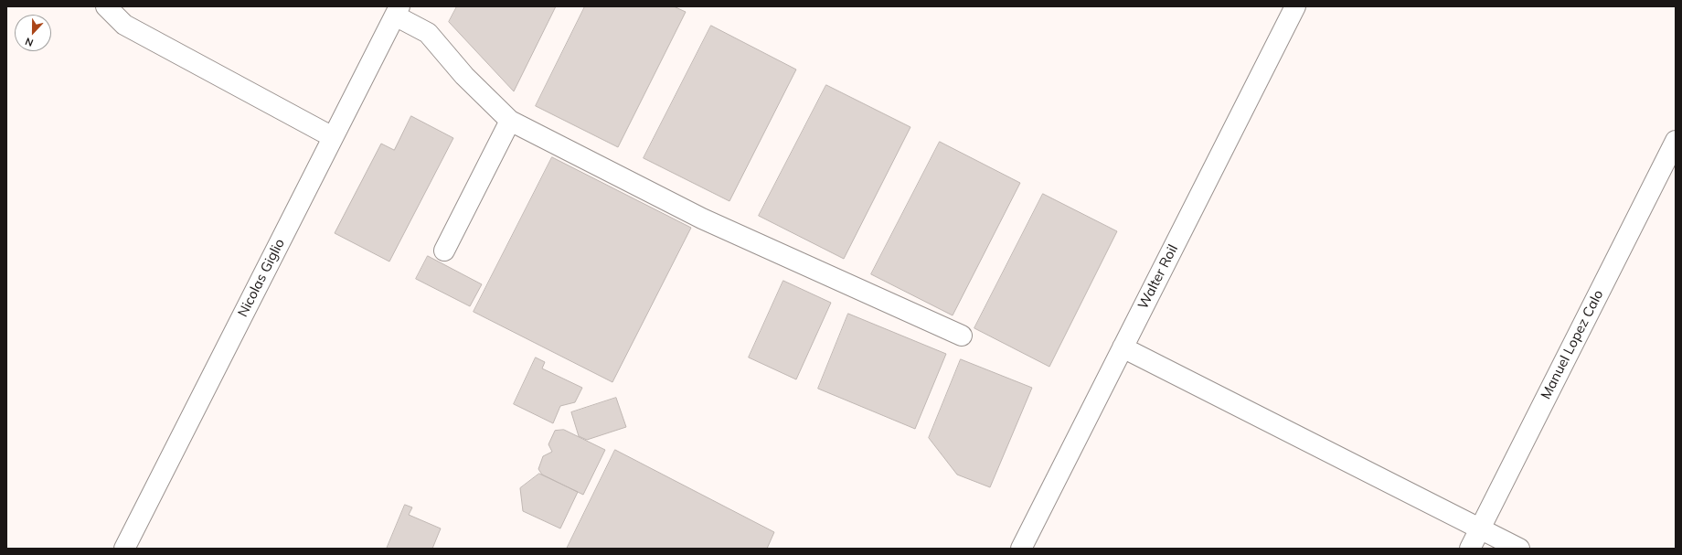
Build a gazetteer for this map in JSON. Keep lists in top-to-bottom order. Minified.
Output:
{"streets":{"street":["Walter Roil","Nicolas Giglio","Manuel Lopez Calo"]},"north":"bottom"}
